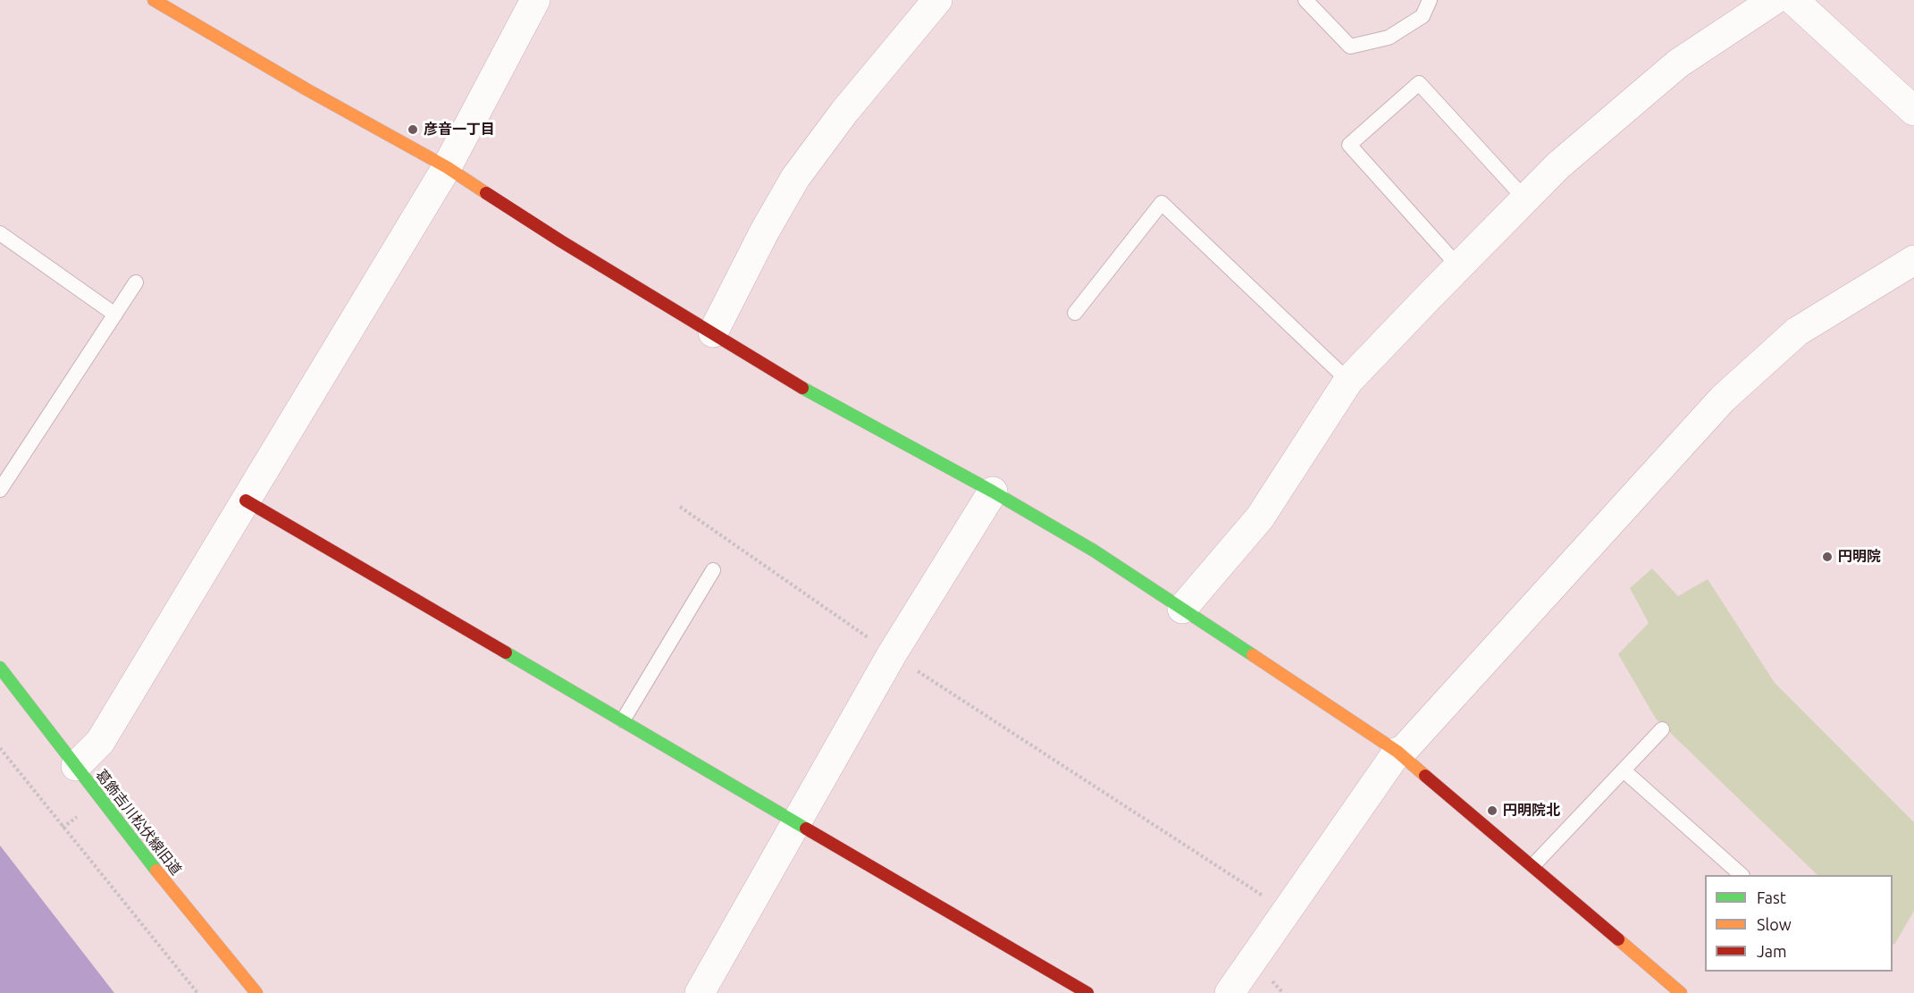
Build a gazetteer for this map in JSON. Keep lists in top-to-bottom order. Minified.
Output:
{"streets":{"street":["葛飾吉川松伏線旧道"]},"places":["彦音一丁目","円明院","円明院北"],"legend":["Fast","Slow","Jam"]}
